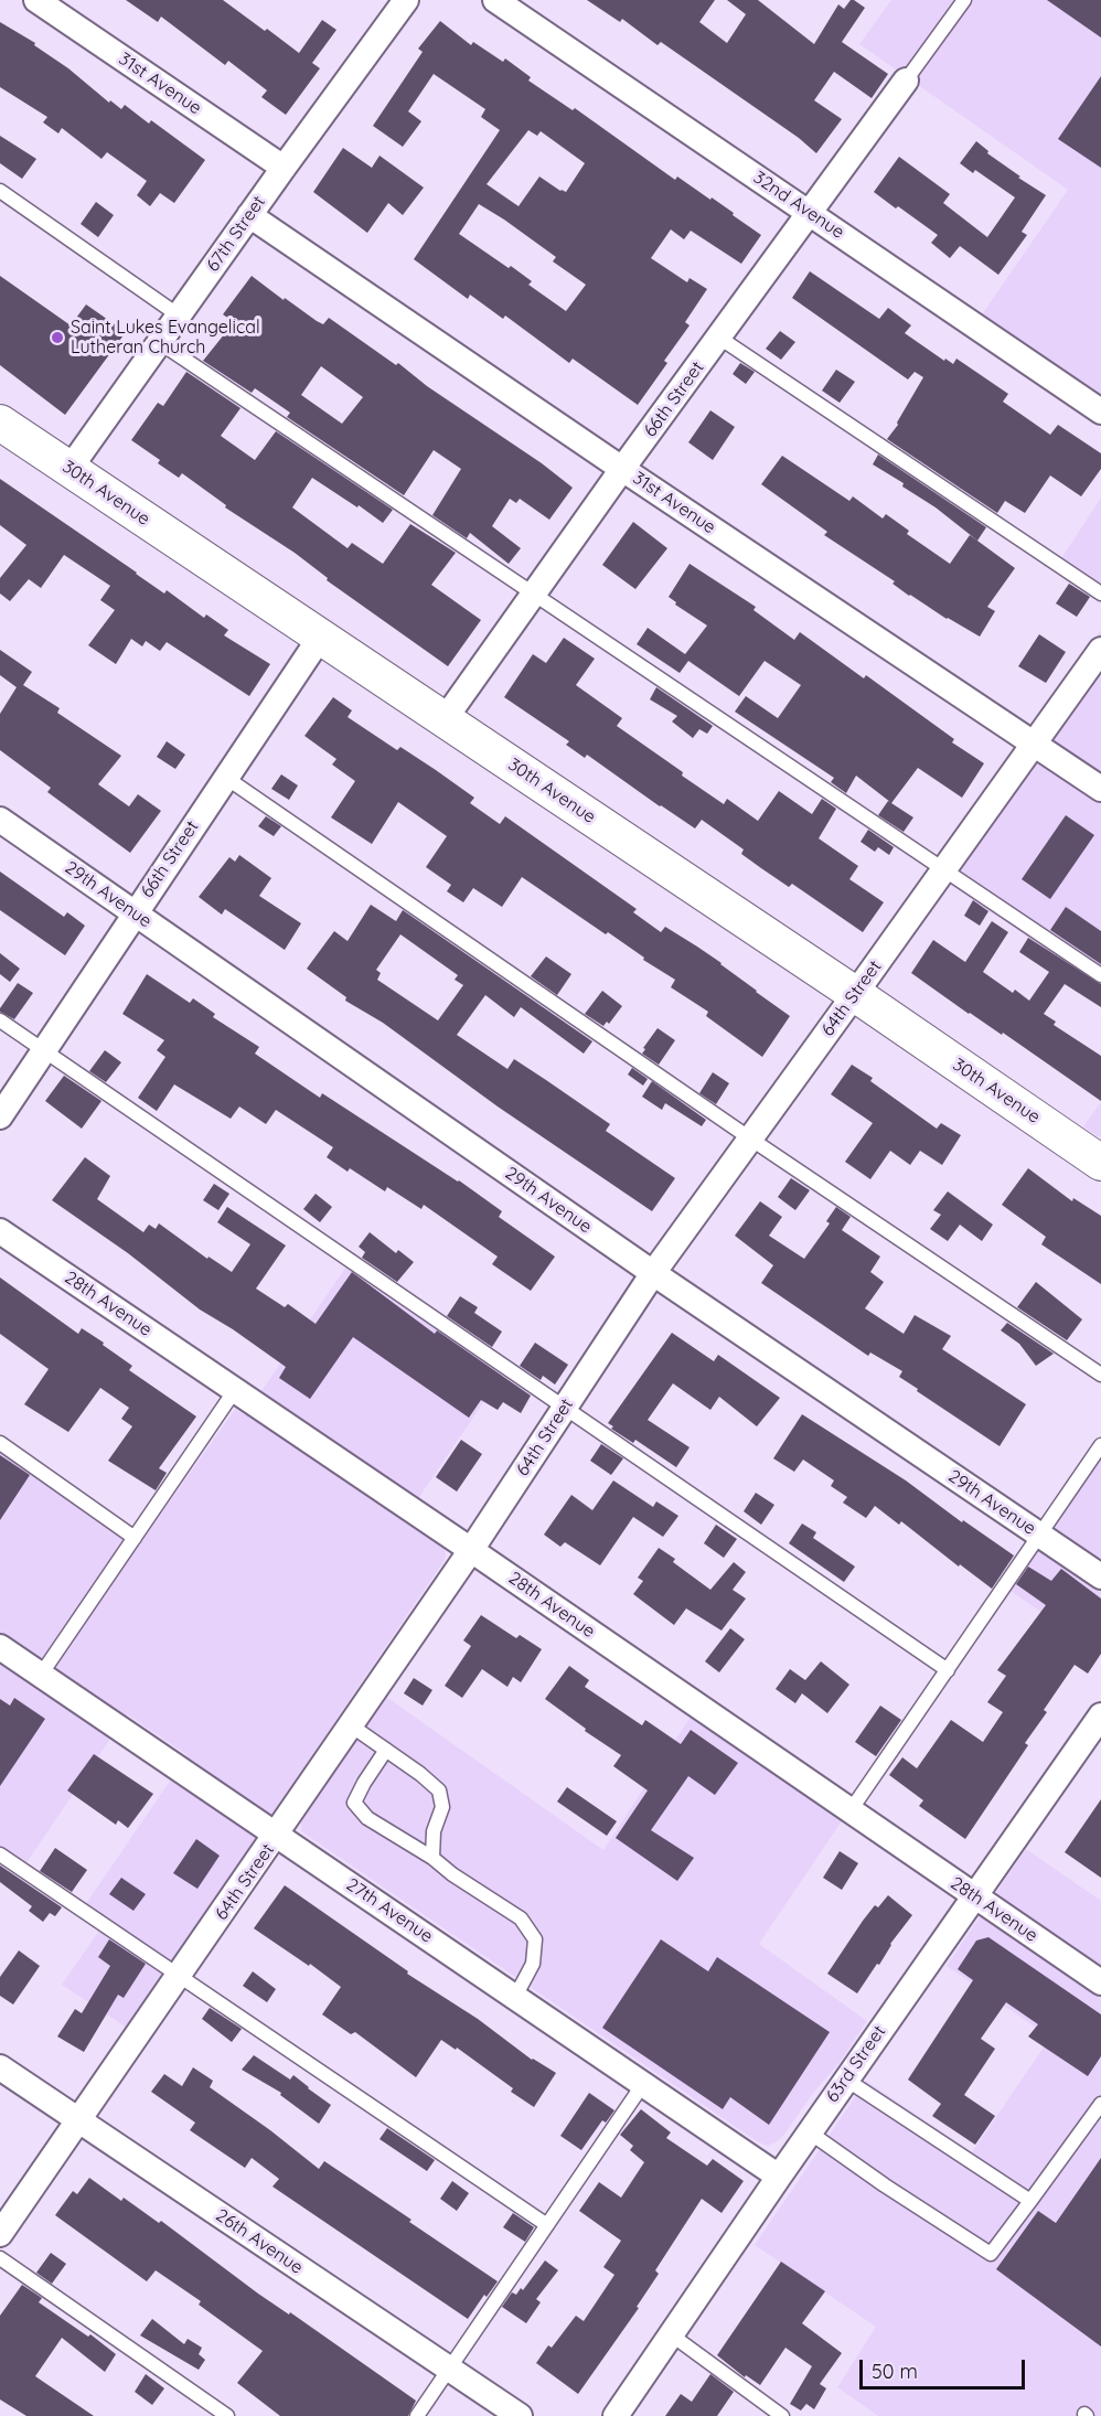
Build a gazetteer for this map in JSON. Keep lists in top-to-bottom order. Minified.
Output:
{"streets":{"street":["31st Avenue","32nd Avenue","67th Street","66th Street","30th Avenue","29th Avenue","64th Street","28th Avenue","27th Avenue","63rd Street","26th Avenue"]},"crossings":[["31st Avenue","67th Street"],["31st Avenue","66th Street"],["31st Avenue","64th Street"],["32nd Avenue","66th Street"],["67th Street","30th Avenue"],["66th Street","30th Avenue"],["66th Street","29th Avenue"],["30th Avenue","64th Street"],["29th Avenue","64th Street"],["64th Street","28th Avenue"],["64th Street","27th Avenue"],["64th Street","26th Avenue"],["28th Avenue","63rd Street"],["27th Avenue","63rd Street"]],"places":["Saint Lukes Evangelical Lutheran Church"],"scale_bar":"50 m"}
